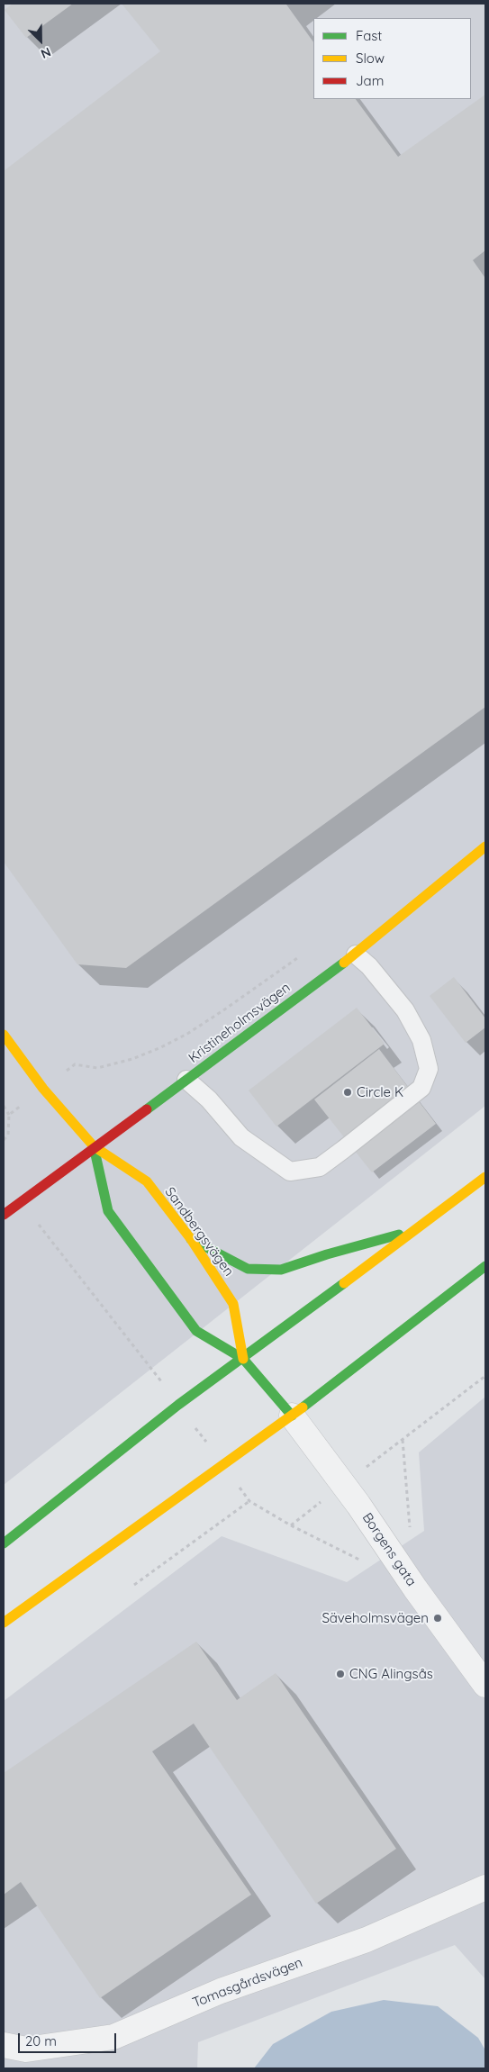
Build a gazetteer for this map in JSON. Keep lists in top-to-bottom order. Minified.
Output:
{"streets":{"main road":["Kristineholmsvägen","Sandbergsvägen"],"street":["Borgens gata","Tomasgårdsvägen"]},"crossings":[["Kristineholmsvägen","Sandbergsvägen"],["Sandbergsvägen","Borgens gata"]],"places":["Circle K","Säveholmsvägen","CNG Alingsås"],"legend":["Fast","Slow","Jam"],"scale_bar":"20 m","north":"bottom right"}
